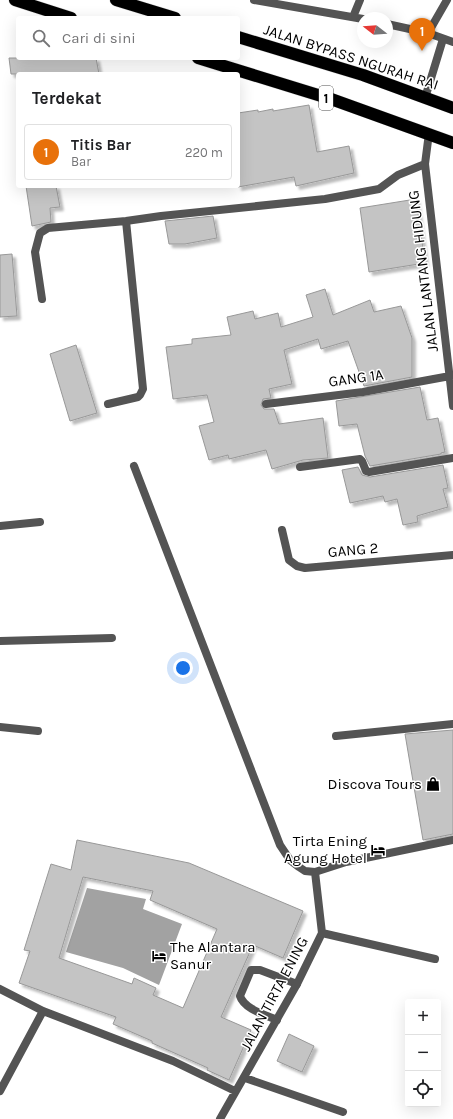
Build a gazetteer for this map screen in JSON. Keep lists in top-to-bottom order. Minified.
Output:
{"streets":{"highway":["JALAN BYPASS NGURAH RAI","1"],"street":["JALAN LANTANG HIDUNG","GANG 1A","GANG 2","JALAN TIRTA ENING"]},"crossings":[["1","JALAN LANTANG HIDUNG"],["JALAN LANTANG HIDUNG","GANG 1A"]],"places":{"shop":["Discova Tours"],"hotel":["Tirta Ening Agung Hotel","The Alantara Sanur"]},"north":"left","page":{"search":"Cari di sini","pins":"1","heading":"Terdekat","list":[{"mark":"1","name":"Titis Bar","note":"Bar","value":"220 m"}],"map_buttons":["+","−"]}}
